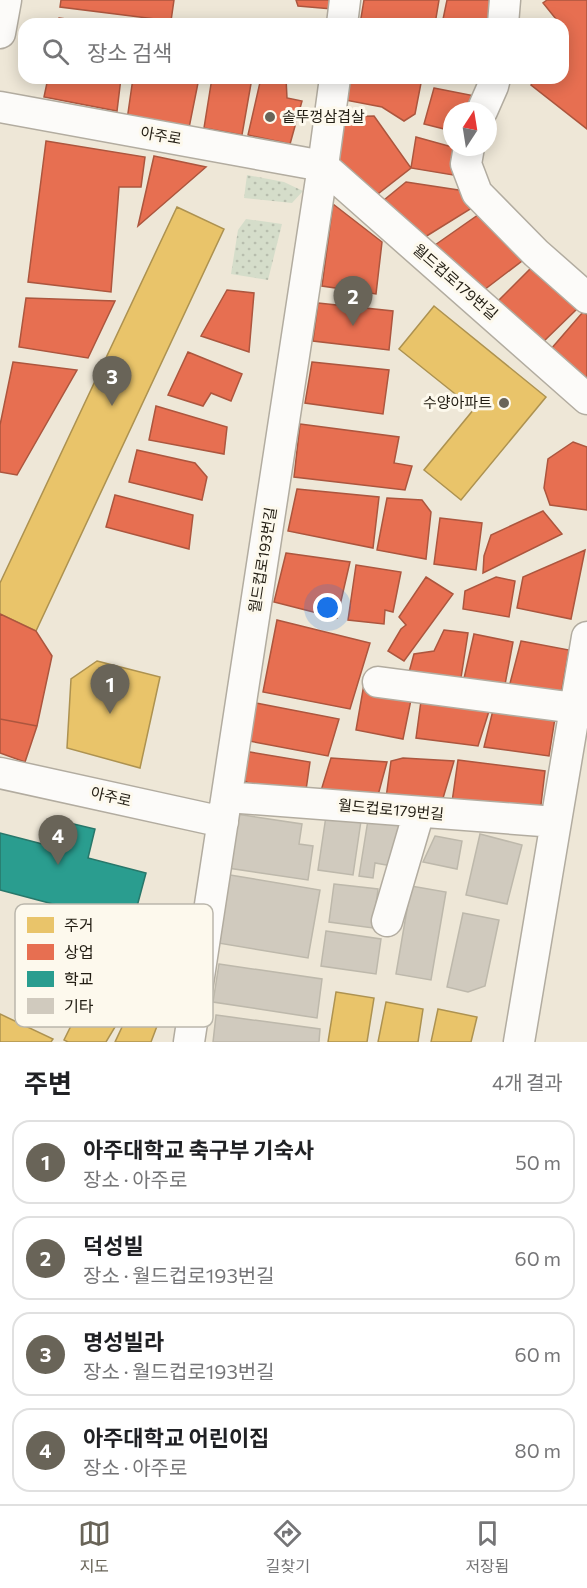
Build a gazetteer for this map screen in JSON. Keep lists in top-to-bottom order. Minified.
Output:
{"streets":{"street":["아주로","월드컵로179번길","월드컵로193번길"]},"crossings":[["아주로","월드컵로179번길"],["아주로","월드컵로193번길"],["월드컵로179번길","월드컵로193번길"]],"places":["솥뚜껑삼겹살","수양아파트"],"legend":["주거","상업","학교","기타"],"north":"top","page":{"search":"장소 검색","pins":["2","3","1","4"],"heading":["주변","4개 결과"],"list":[{"mark":"1","name":"아주대학교 축구부 기숙사","note":"장소 · 아주로","value":"50 m"},{"mark":"2","name":"덕성빌","note":"장소 · 월드컵로193번길","value":"60 m"},{"mark":"3","name":"명성빌라","note":"장소 · 월드컵로193번길","value":"60 m"},{"mark":"4","name":"아주대학교 어린이집","note":"장소 · 아주로","value":"80 m"}],"nav":["지도","길찾기","저장됨"]}}
